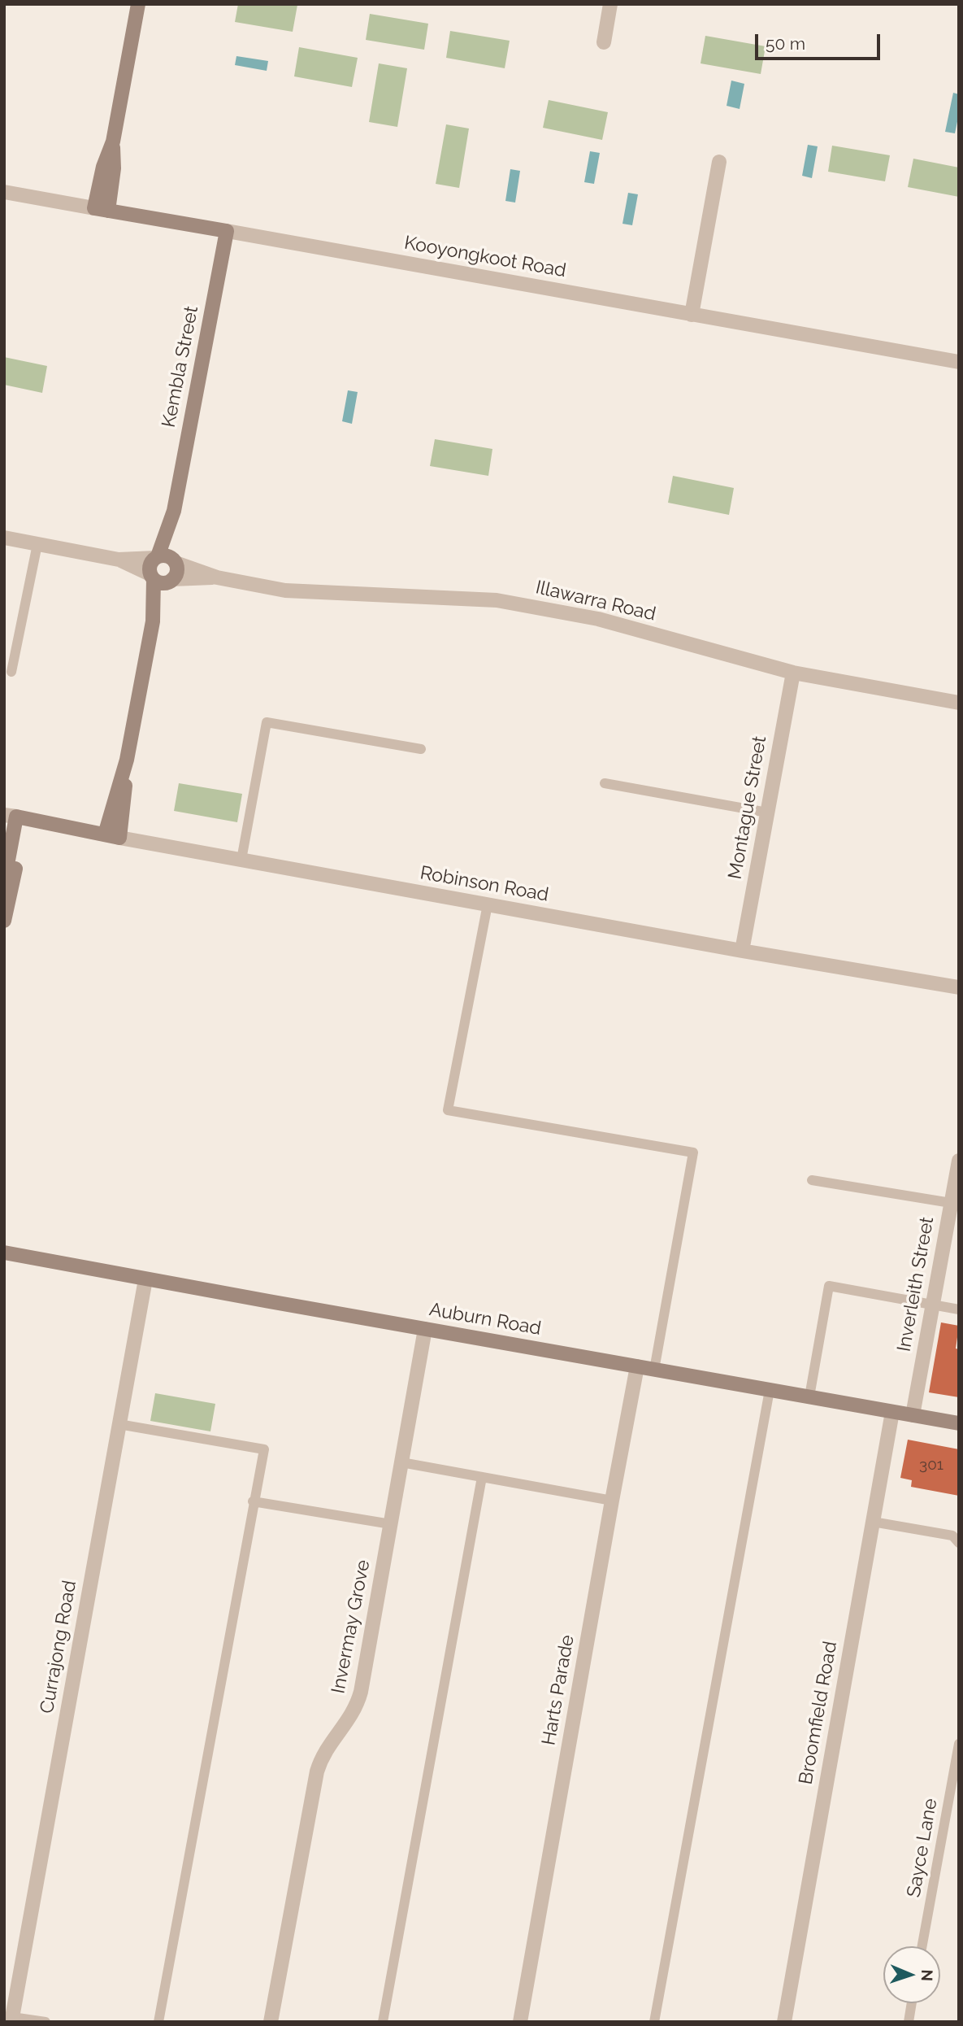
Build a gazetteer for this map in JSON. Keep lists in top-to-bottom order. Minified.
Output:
{"streets":{"street":["Kooyongkoot Road","Kembla Street","Illawarra Road","Montague Street","Robinson Road","Inverleith Street","Auburn Road","Invermay Grove","Currajong Road","Harts Parade","Broomfield Road"],"lane":["Sayce Lane"]},"crossings":[["Kooyongkoot Road","Kembla Street"],["Kembla Street","Illawarra Road"],["Illawarra Road","Montague Street"],["Montague Street","Robinson Road"],["Inverleith Street","Auburn Road"],["Auburn Road","Invermay Grove"],["Auburn Road","Currajong Road"],["Auburn Road","Harts Parade"],["Auburn Road","Broomfield Road"]],"house_numbers":["301"],"scale_bar":"50 m","north":"right"}
